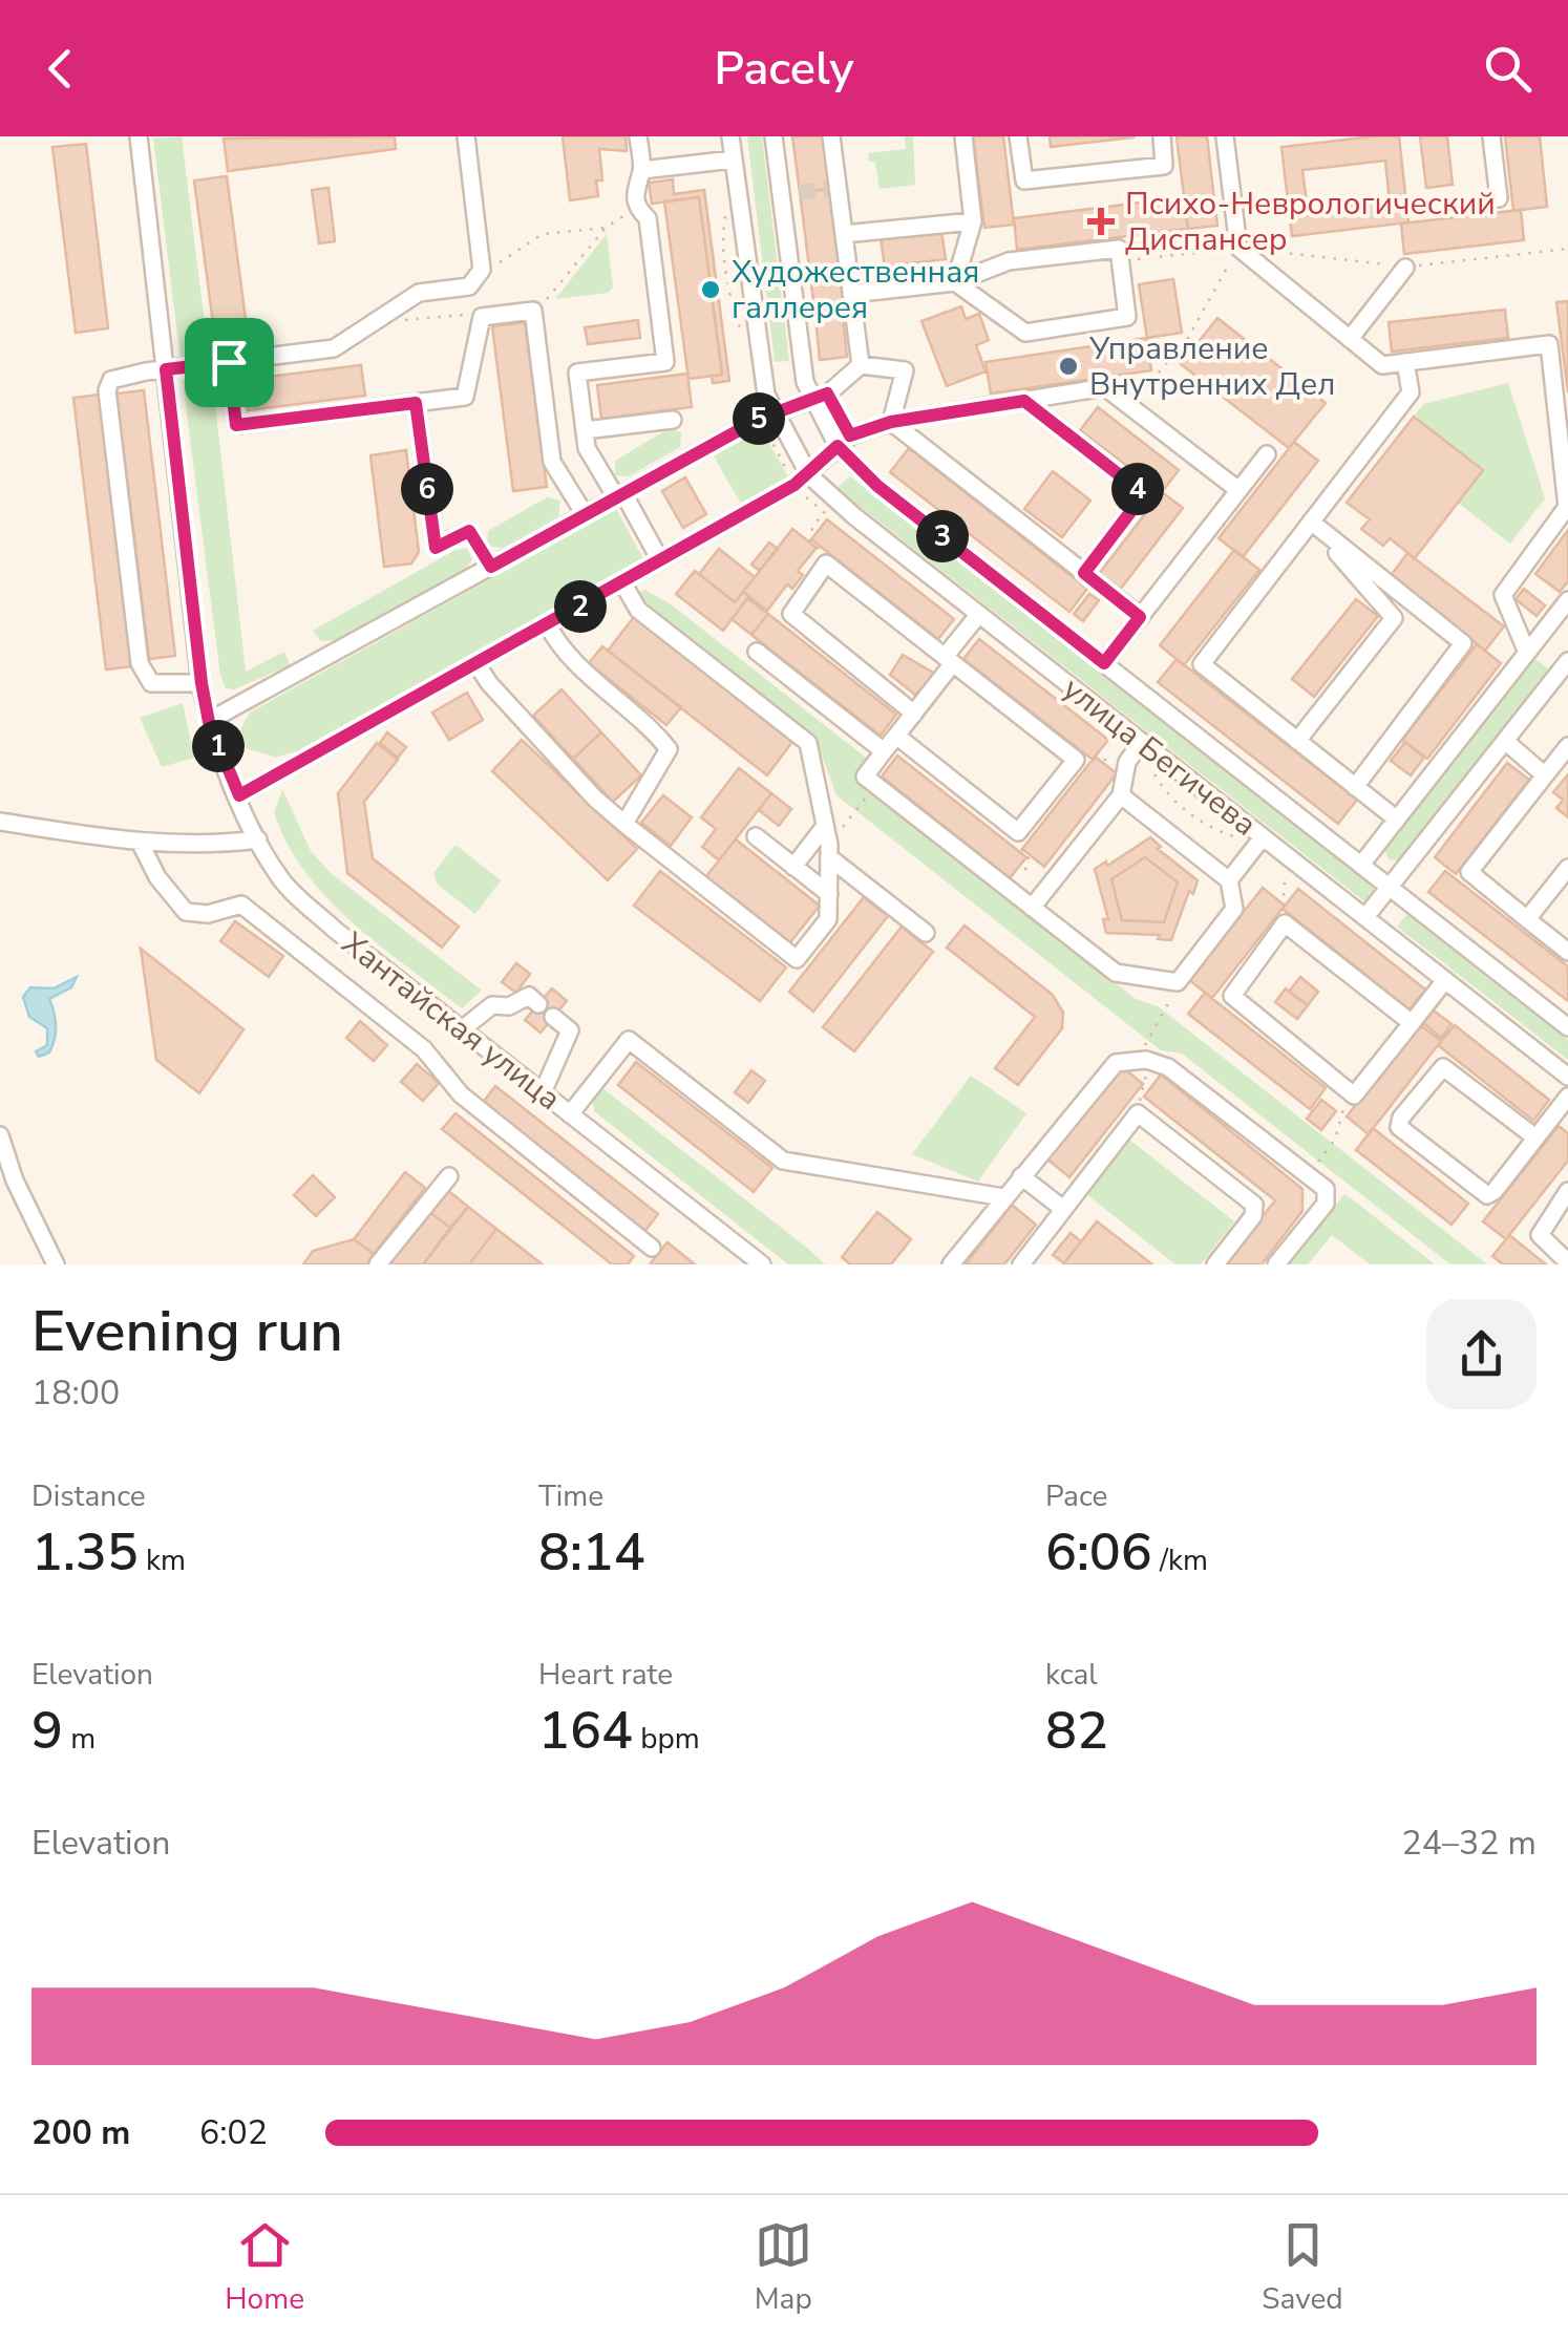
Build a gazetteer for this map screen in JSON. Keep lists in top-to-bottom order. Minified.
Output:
{"streets":{"street":["улица Бегичева","Хантайская улица"]},"places":{"health":["Психо-Неврологический Диспансер"],"other":["Художественная галлерея","Управление Внутренних Дел"]},"page":{"header":"Pacely","pins":["5","4","6","3","2","1"],"heading":["Evening run","18:00"],"stats":[["Distance","1.35 km"],["Time","8:14"],["Pace","6:06 /km"],["Elevation","9 m"],["Heart rate","164 bpm"],["kcal","82"]],"chart":["Elevation","24–32 m"],"list":[{"name":"200 m","note":"6:02"}],"tabs":["Home","Map","Saved"]}}
